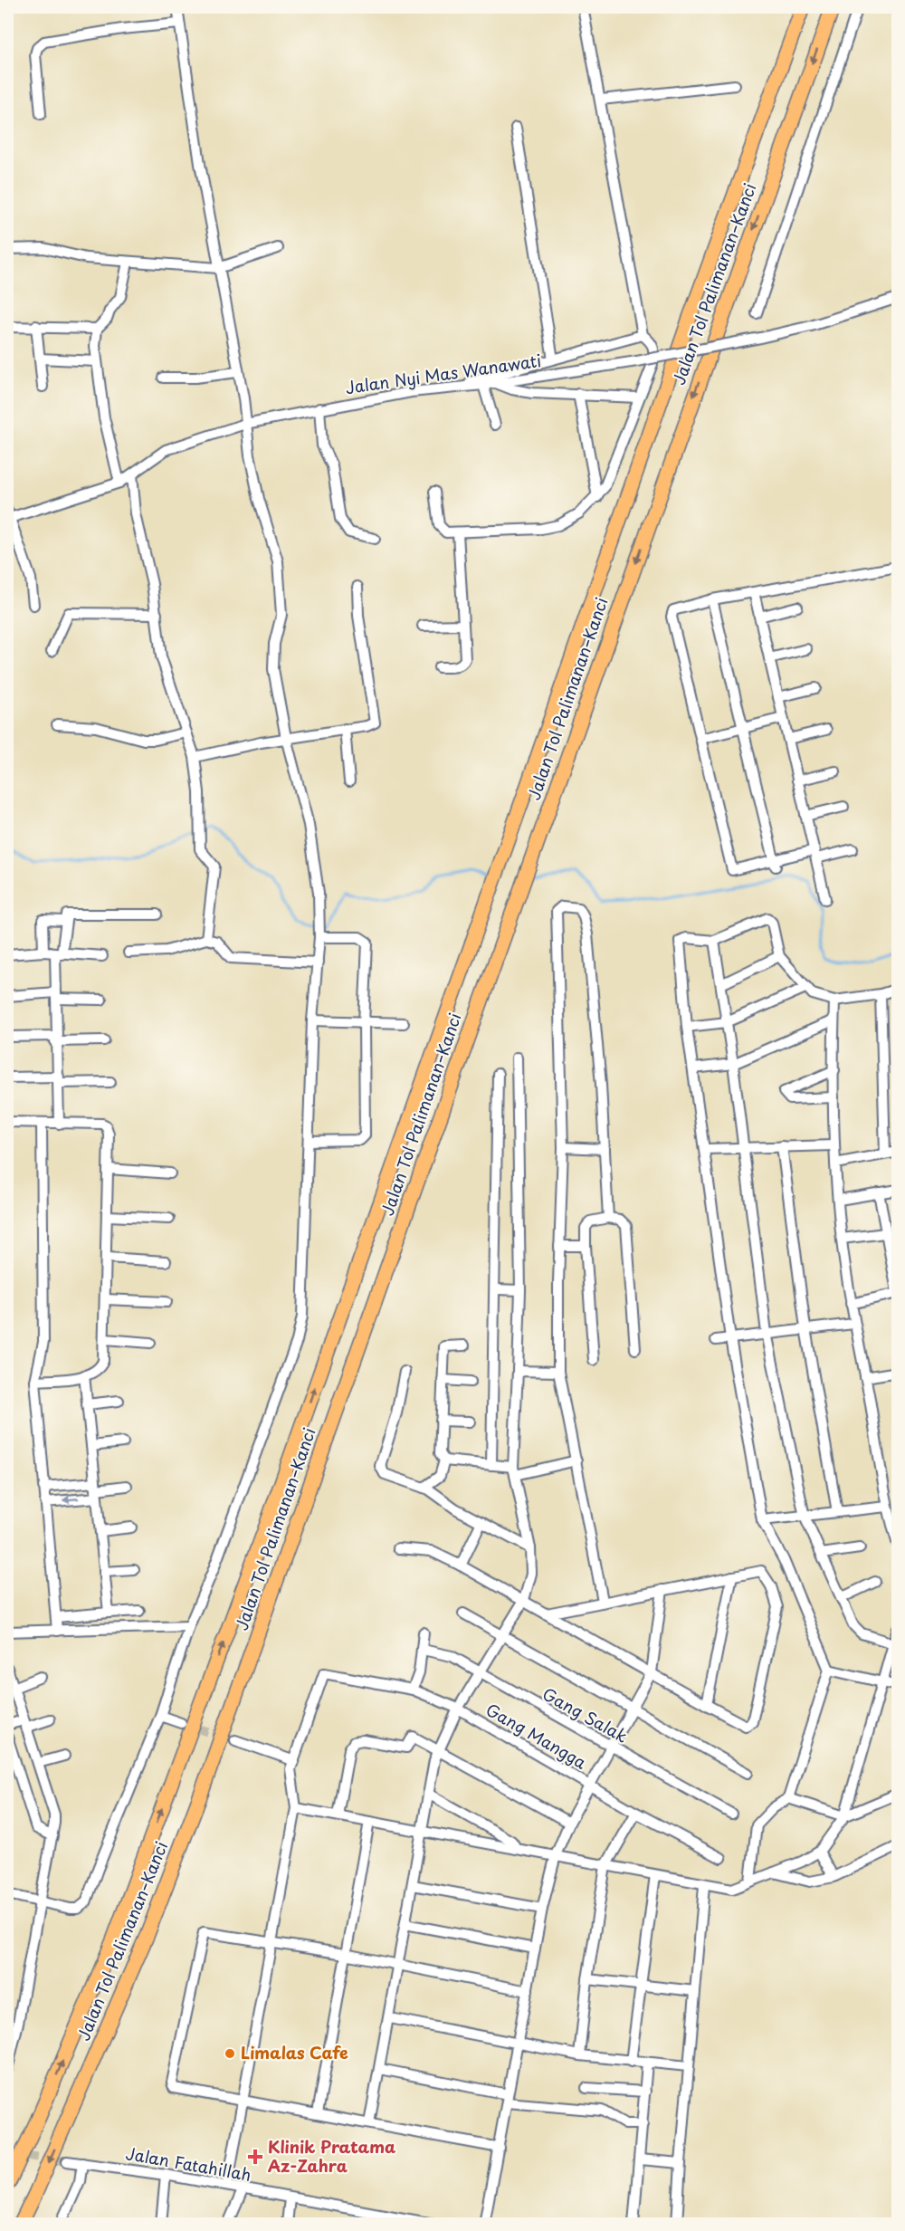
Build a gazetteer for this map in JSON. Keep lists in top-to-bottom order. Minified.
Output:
{"streets":{"highway":["Jalan Tol Palimanan–Kanci"],"street":["Jalan Nyi Mas Wanawati","Gang Salak","Gang Mangga","Jalan Fatahillah"]},"places":{"other":["Limalas Cafe"],"health":["Klinik Pratama Az-Zahra"]}}
